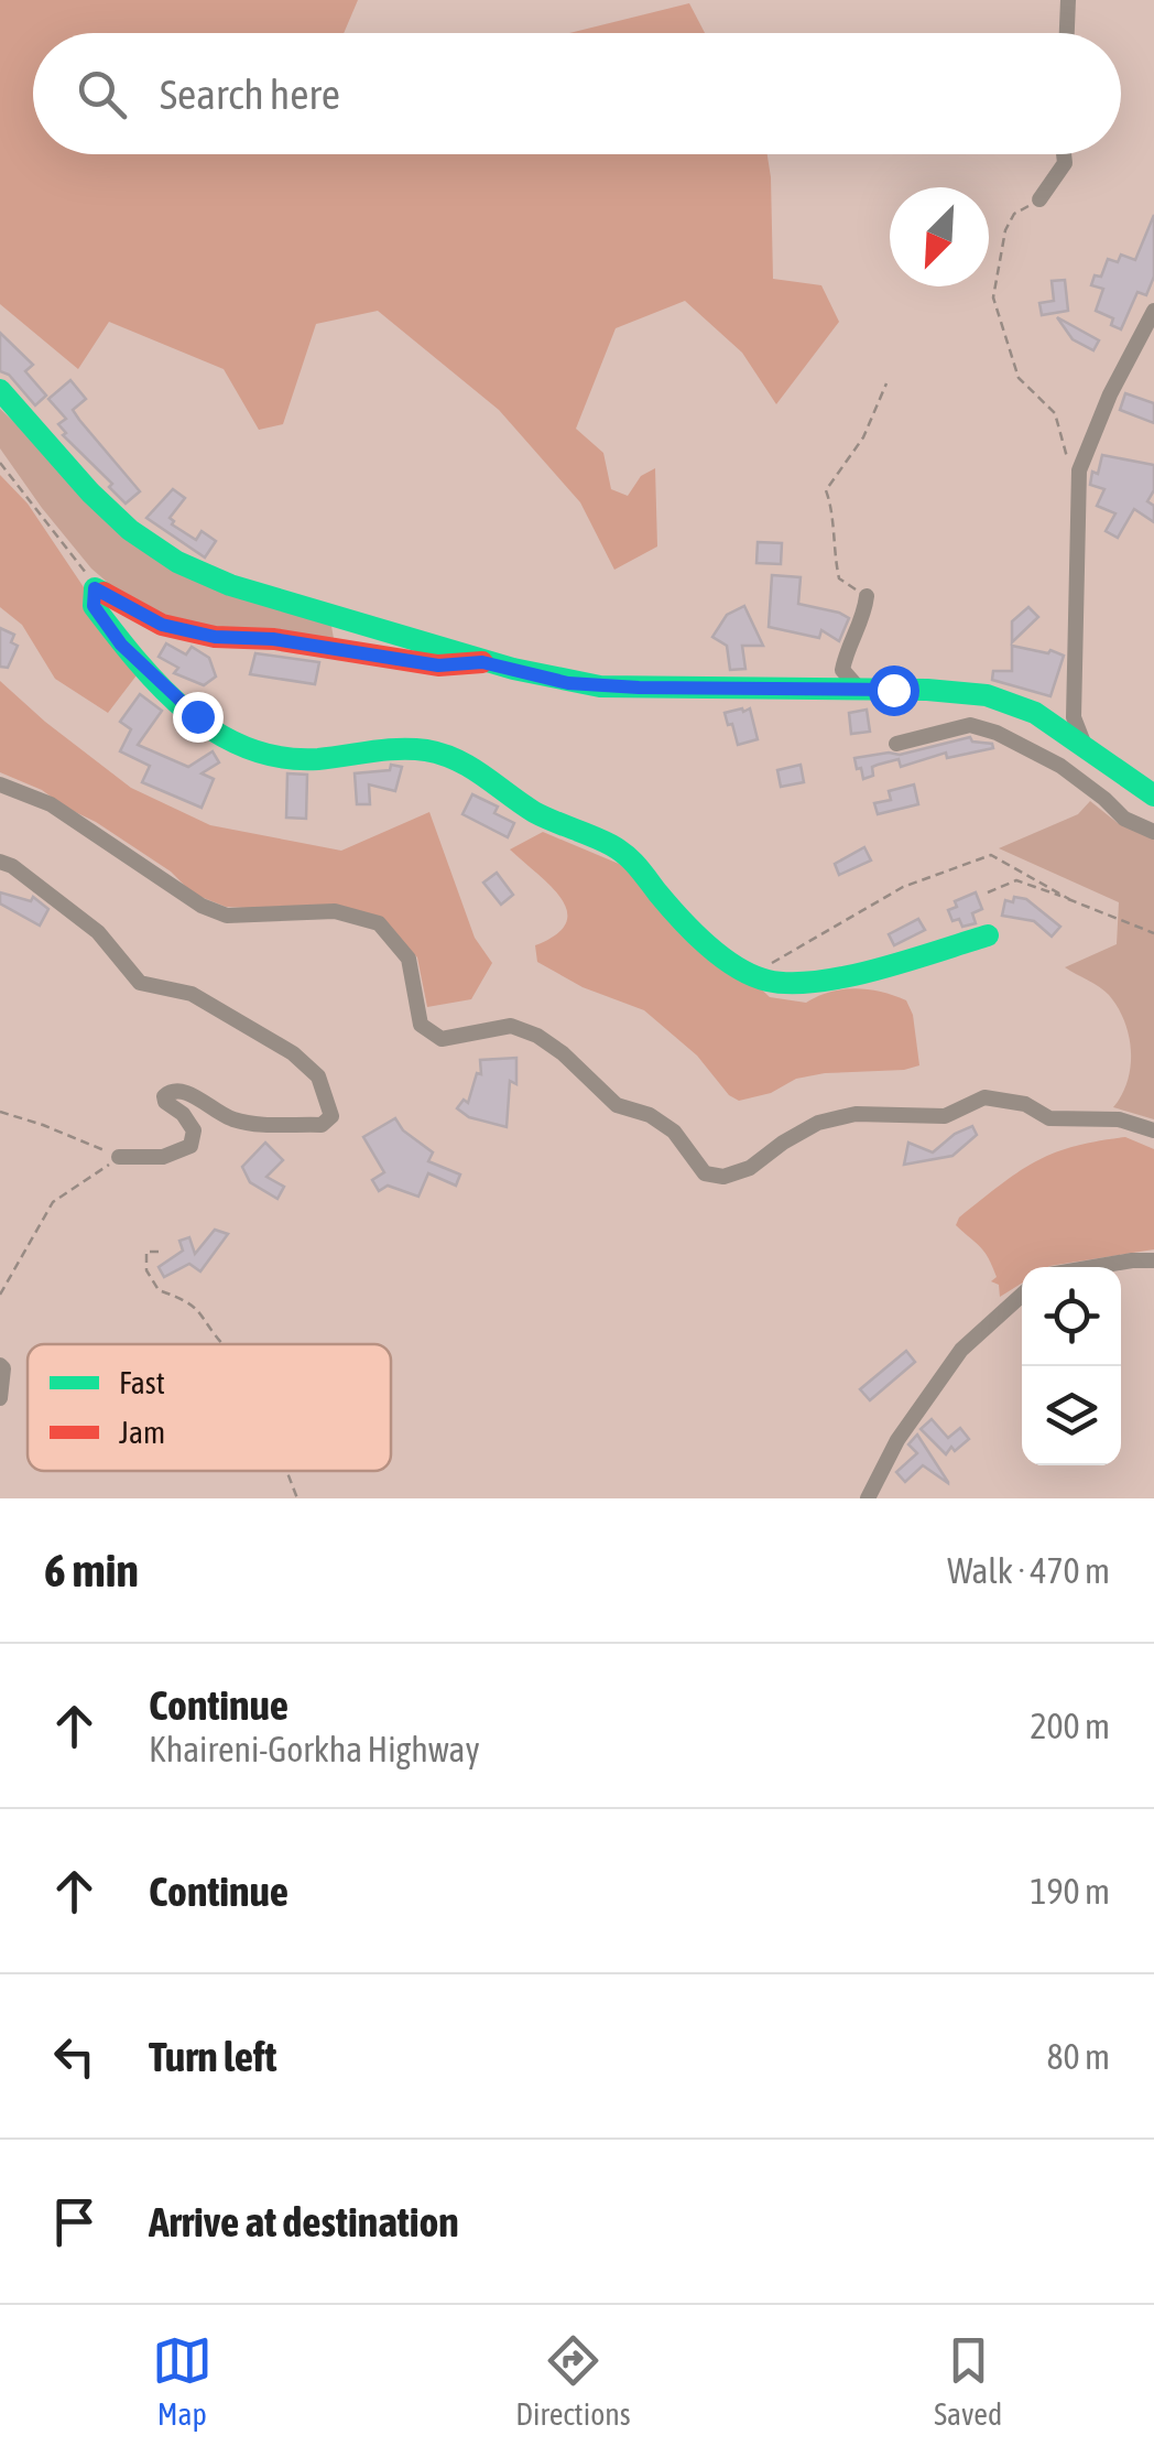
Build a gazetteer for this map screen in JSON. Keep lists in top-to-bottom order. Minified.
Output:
{"legend":["Fast","Jam"],"north":"bottom left","page":{"search":"Search here","heading":["6 min","Walk · 470 m"],"list":[["Continue","Khaireni-Gorkha Highway","200 m"],["Continue","190 m"],["Turn left","80 m"],"Arrive at destination"],"nav":["Map","Directions","Saved"]}}
